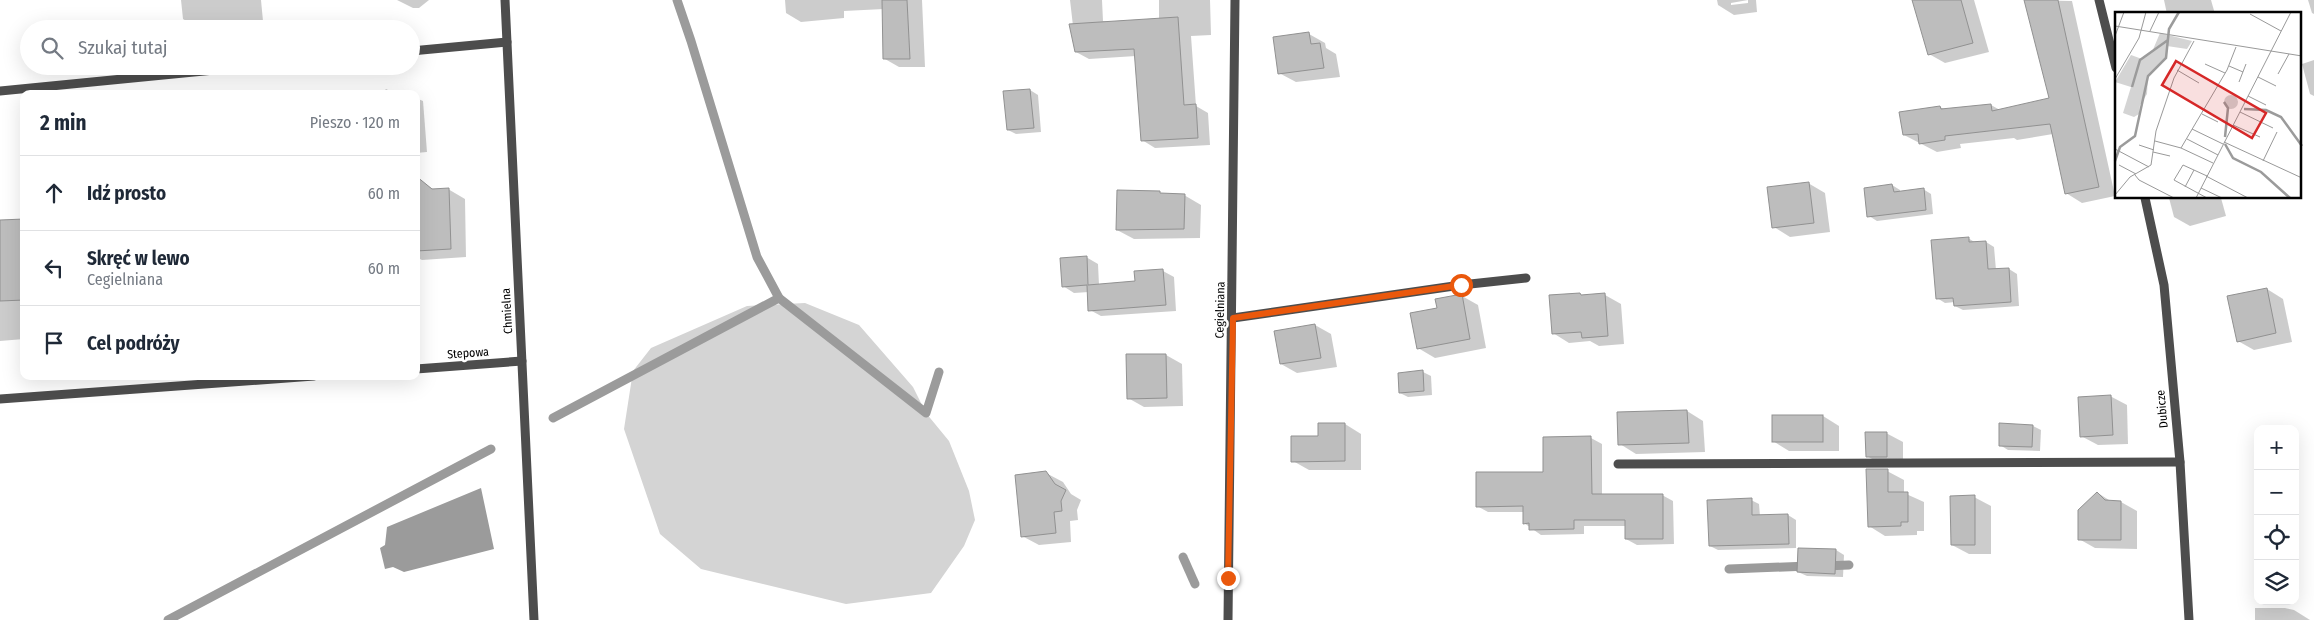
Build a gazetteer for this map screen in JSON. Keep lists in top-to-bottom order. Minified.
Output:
{"streets":{"street":["Cegielniana","Chmielna","Stepowa","Dubicze"]},"crossings":[["Chmielna","Stepowa"]],"page":{"search":"Szukaj tutaj","heading":["2 min","Pieszo · 120 m"],"list":[["Idź prosto","60 m"],["Skręć w lewo","Cegielniana","60 m"],"Cel podróży"],"map_buttons":["+","−"]}}
